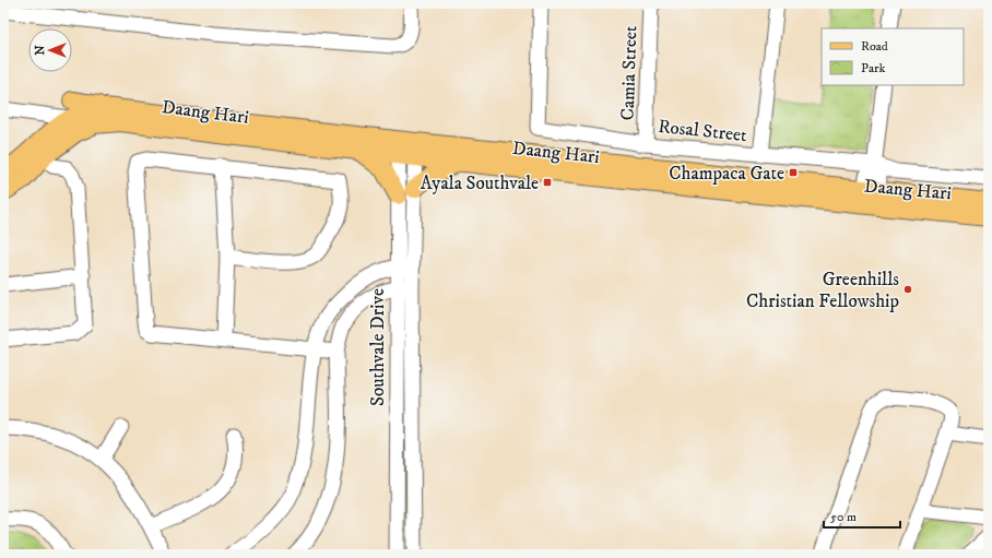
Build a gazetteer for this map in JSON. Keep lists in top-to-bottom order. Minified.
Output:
{"streets":{"main road":["Daang Hari"],"street":["Camia Street","Rosal Street","Southvale Drive"]},"crossings":[["Camia Street","Rosal Street"],["Daang Hari","Rosal Street"],["Daang Hari","Southvale Drive"]],"places":{"transit":["Champaca Gate","Ayala Southvale"],"other":["Greenhills Christian Fellowship"]},"legend":["Road","Park"],"scale_bar":"50 m","north":"left"}
